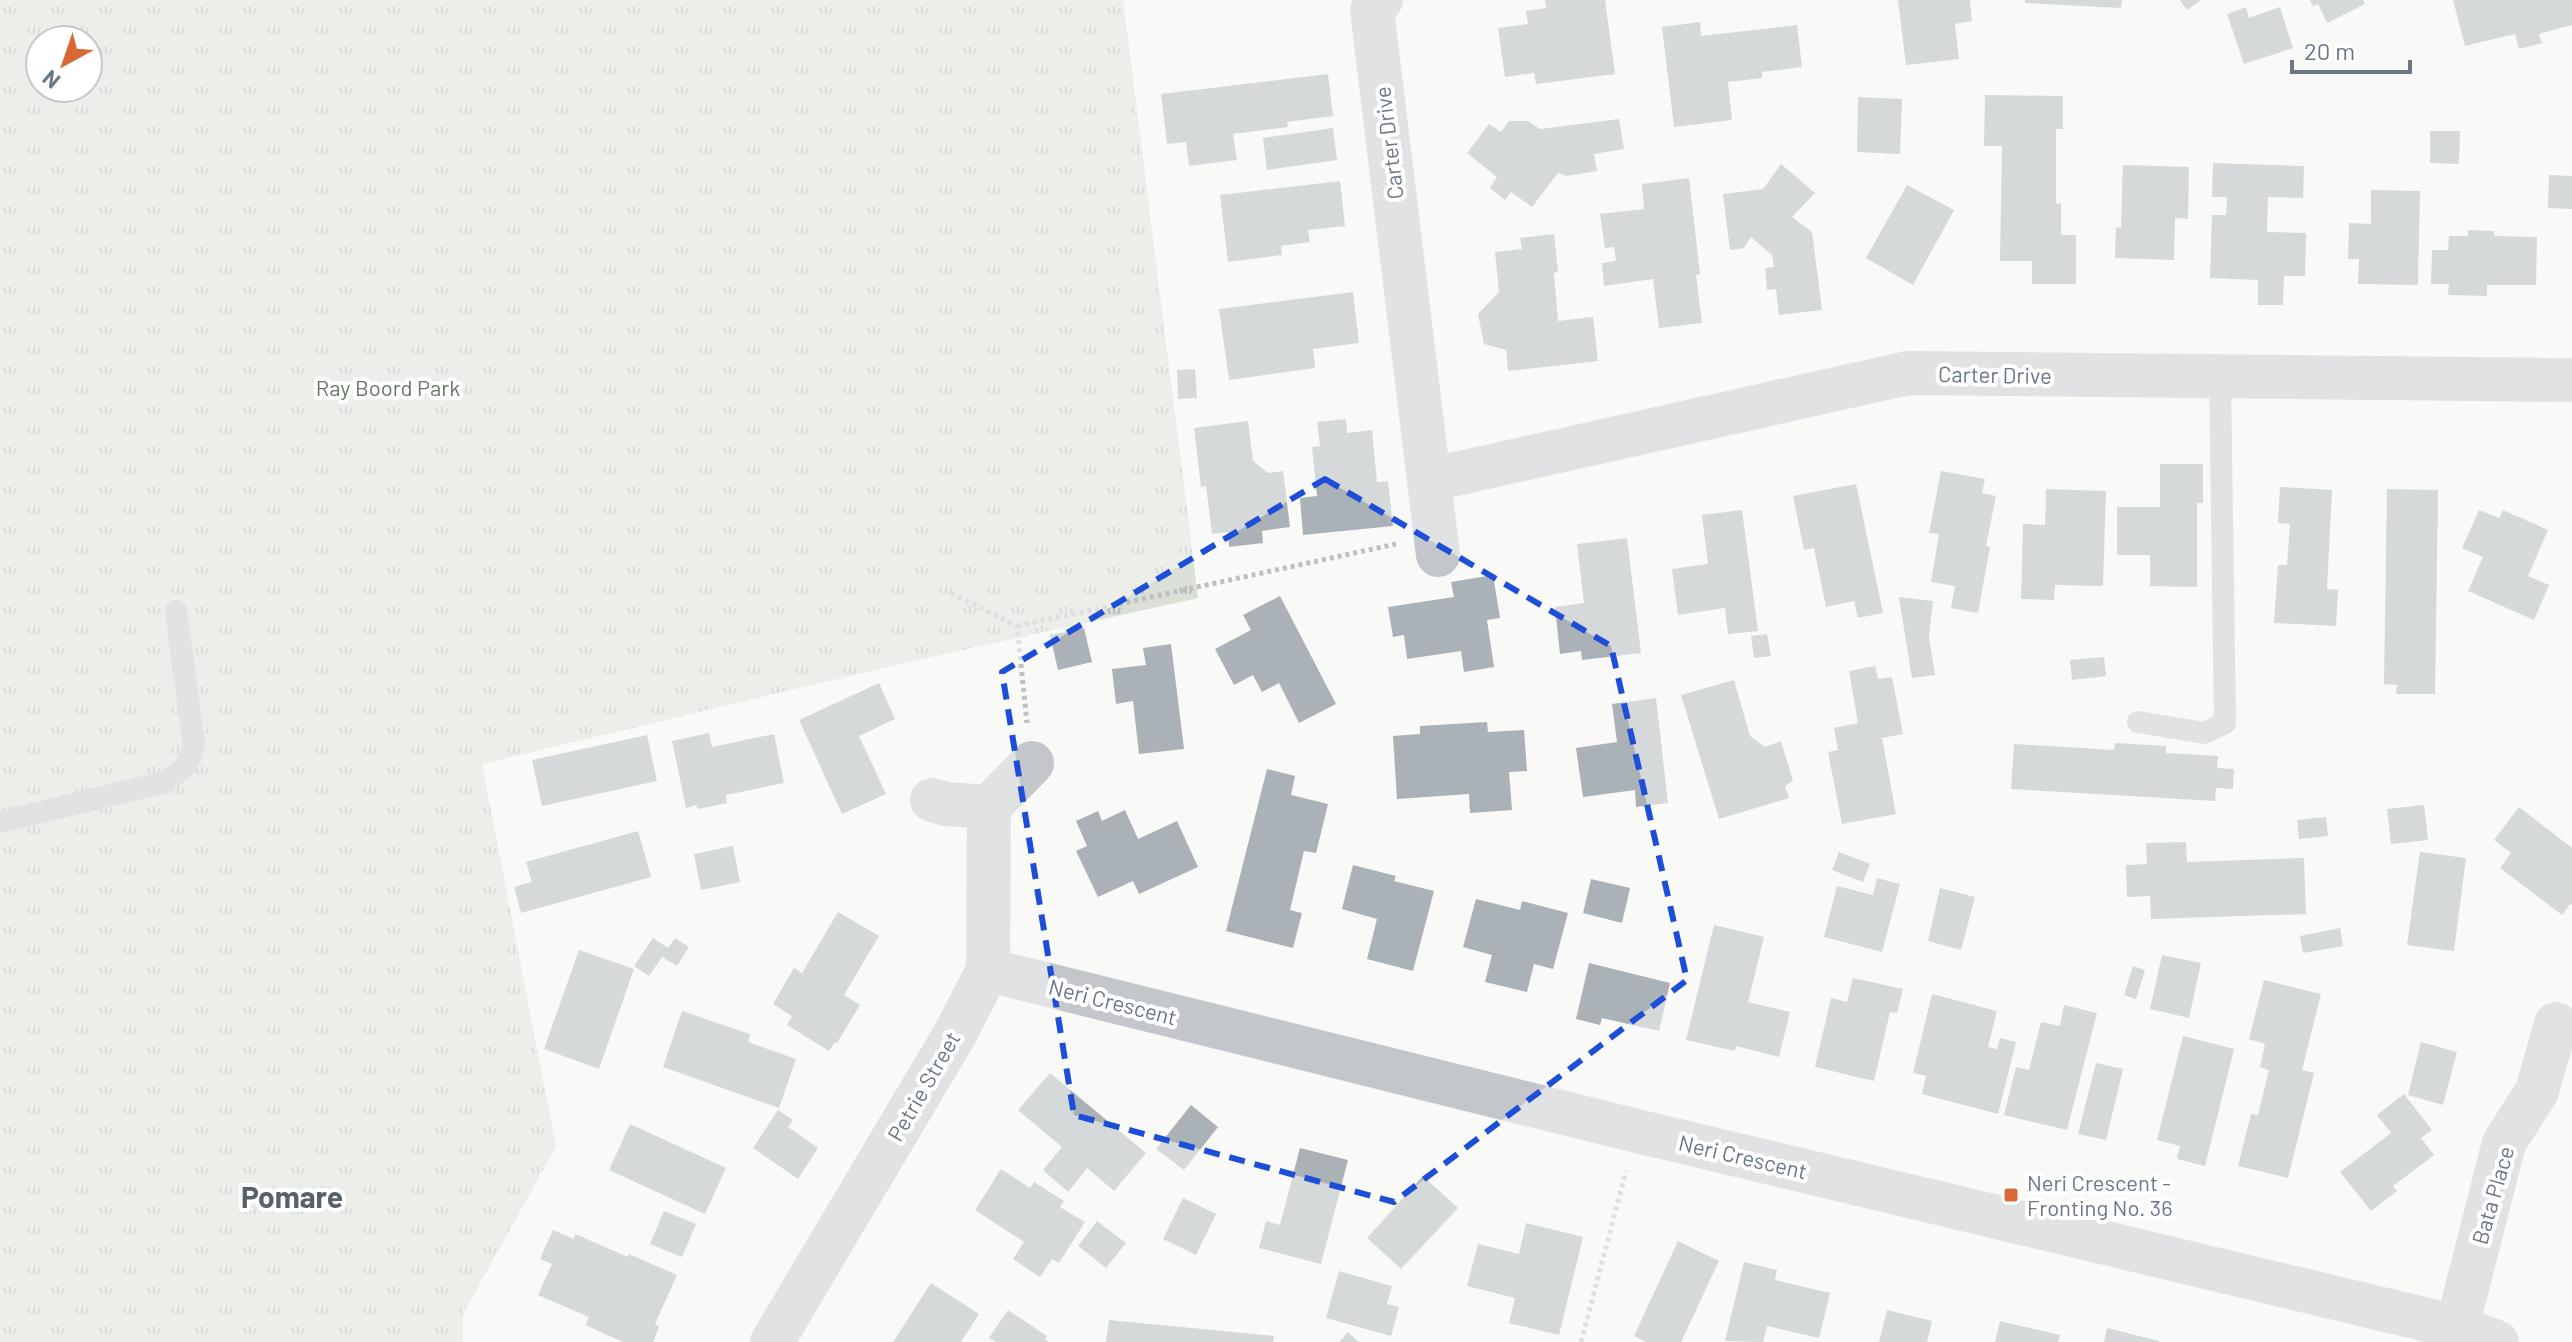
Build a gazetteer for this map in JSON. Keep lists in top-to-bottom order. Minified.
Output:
{"streets":{"street":["Carter Drive","Neri Crescent","Petrie Street","Bata Place"]},"crossings":[["Neri Crescent","Petrie Street"],["Neri Crescent","Bata Place"]],"districts":["Pomare"],"parks":["Ray Boord Park"],"places":{"transit":["Neri Crescent - Fronting No. 36"]},"scale_bar":"20 m","north":"bottom left"}
